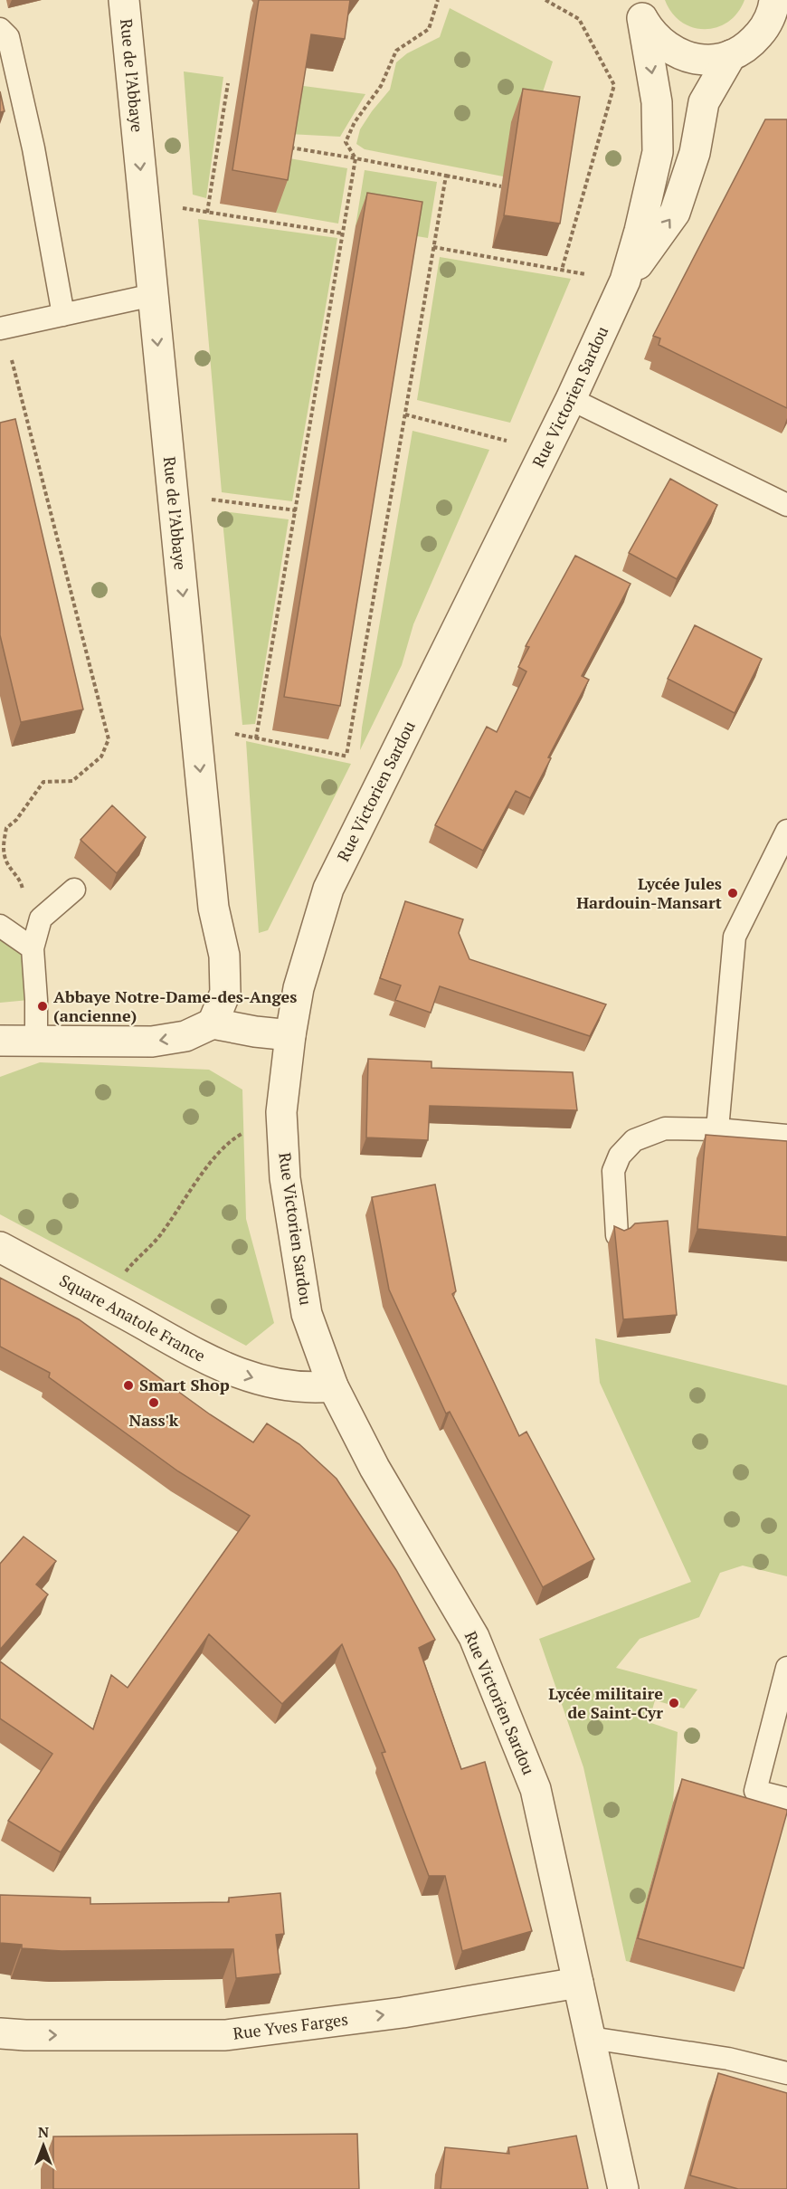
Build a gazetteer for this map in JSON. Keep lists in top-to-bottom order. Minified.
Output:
{"streets":{"street":["Rue de l’Abbaye","Rue Victorien Sardou","Square Anatole France","Rue Yves Farges"]},"crossings":[["Rue Victorien Sardou","Square Anatole France"],["Rue Victorien Sardou","Rue Yves Farges"]],"one_way":["Rue de l’Abbaye","Square Anatole France","Rue Yves Farges"],"places":["Lycée Jules Hardouin-Mansart","Abbaye Notre-Dame-des-Anges (ancienne)","Smart Shop","Nass'k","Lycée militaire de Saint-Cyr"],"north":"top"}
